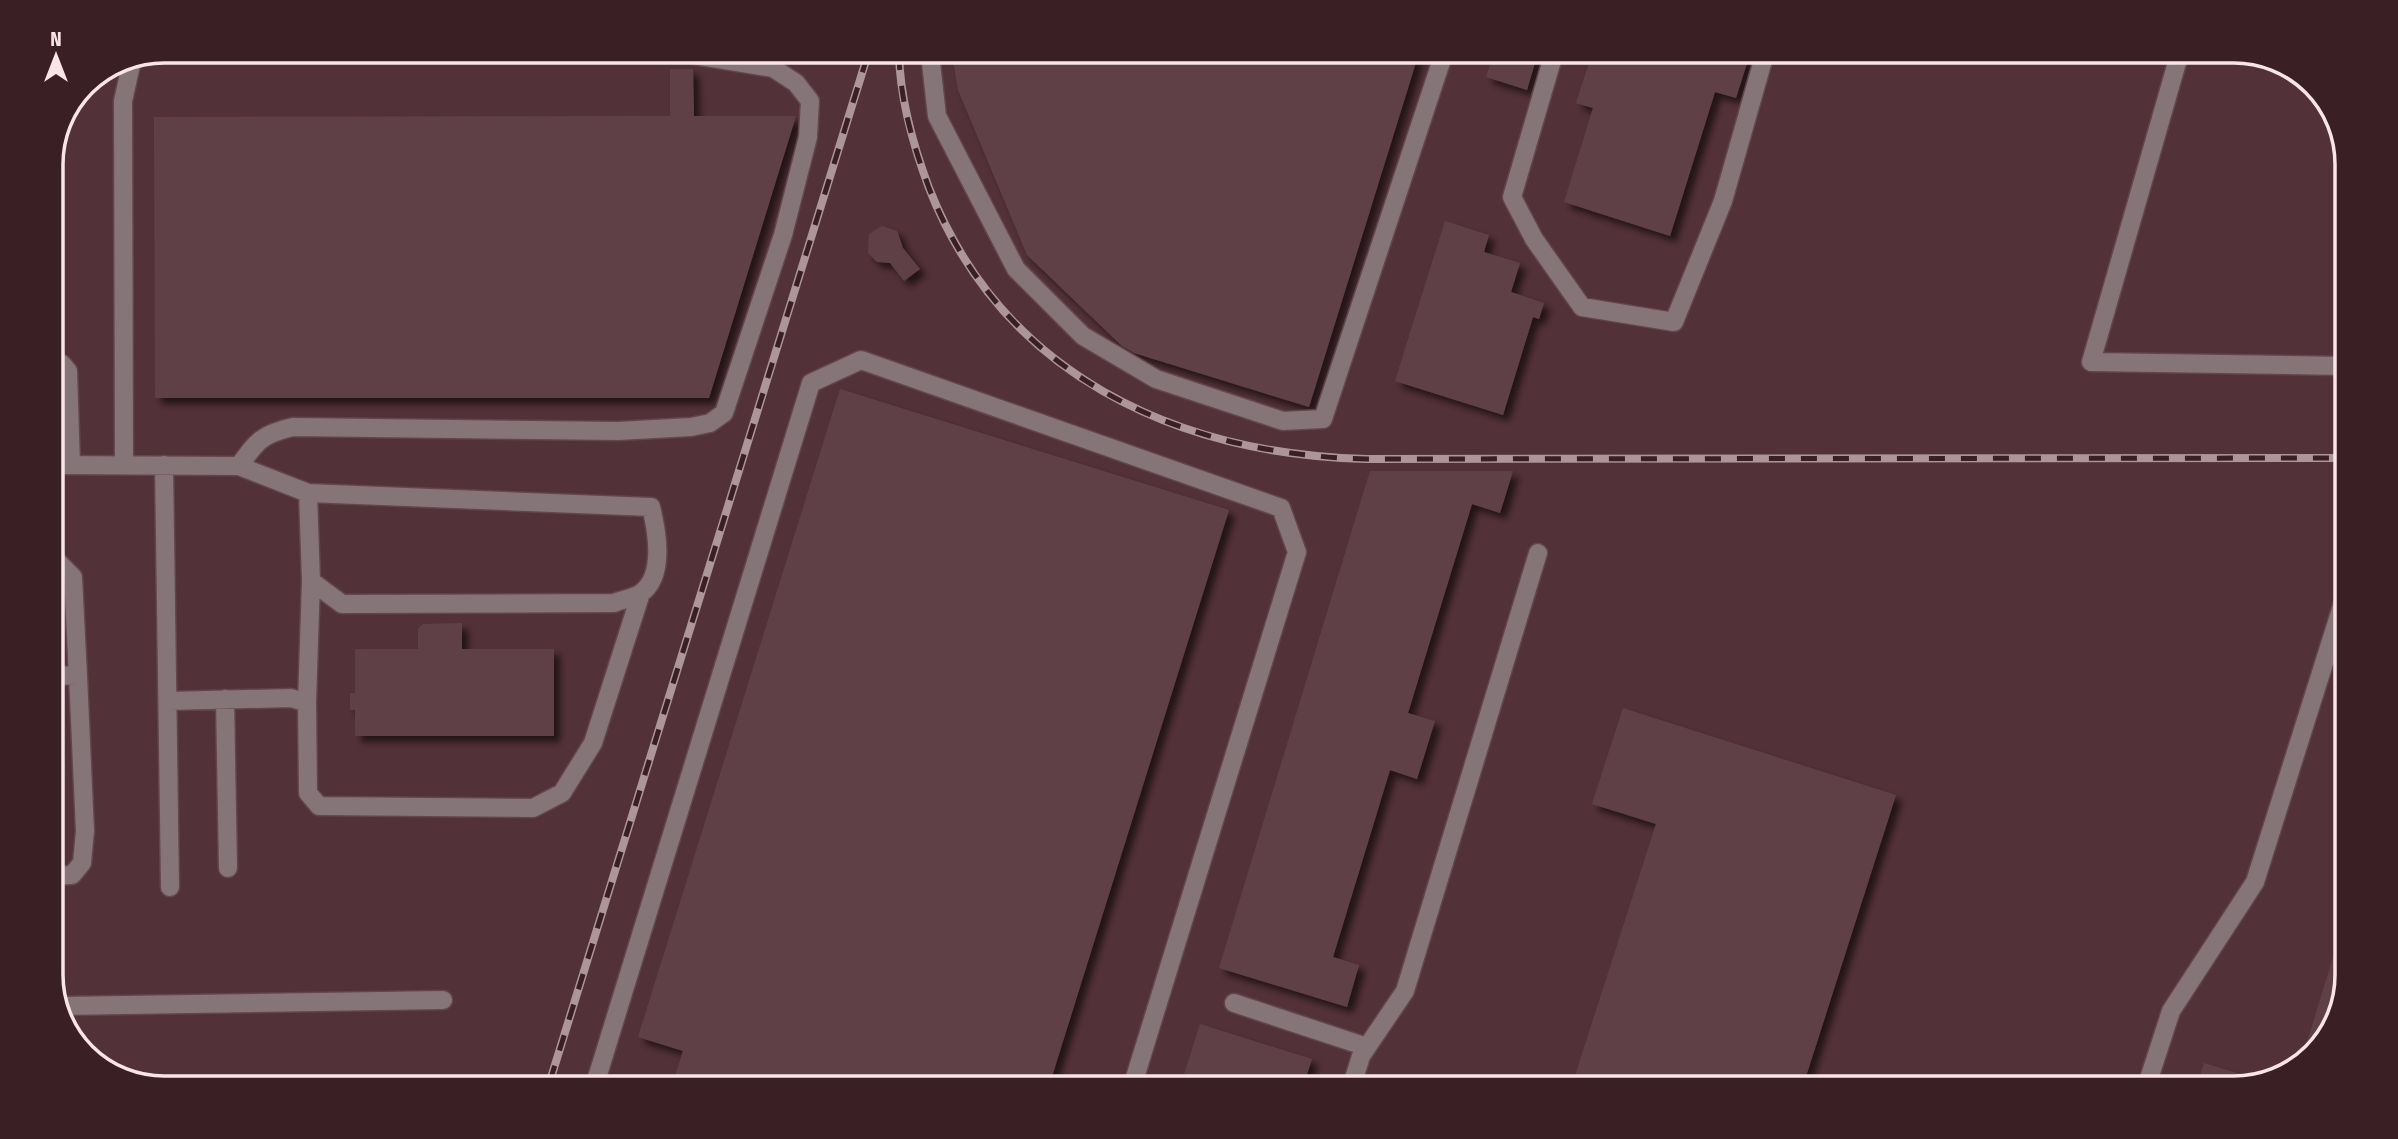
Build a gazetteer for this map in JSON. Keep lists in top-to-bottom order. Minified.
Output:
{"north":"top"}
